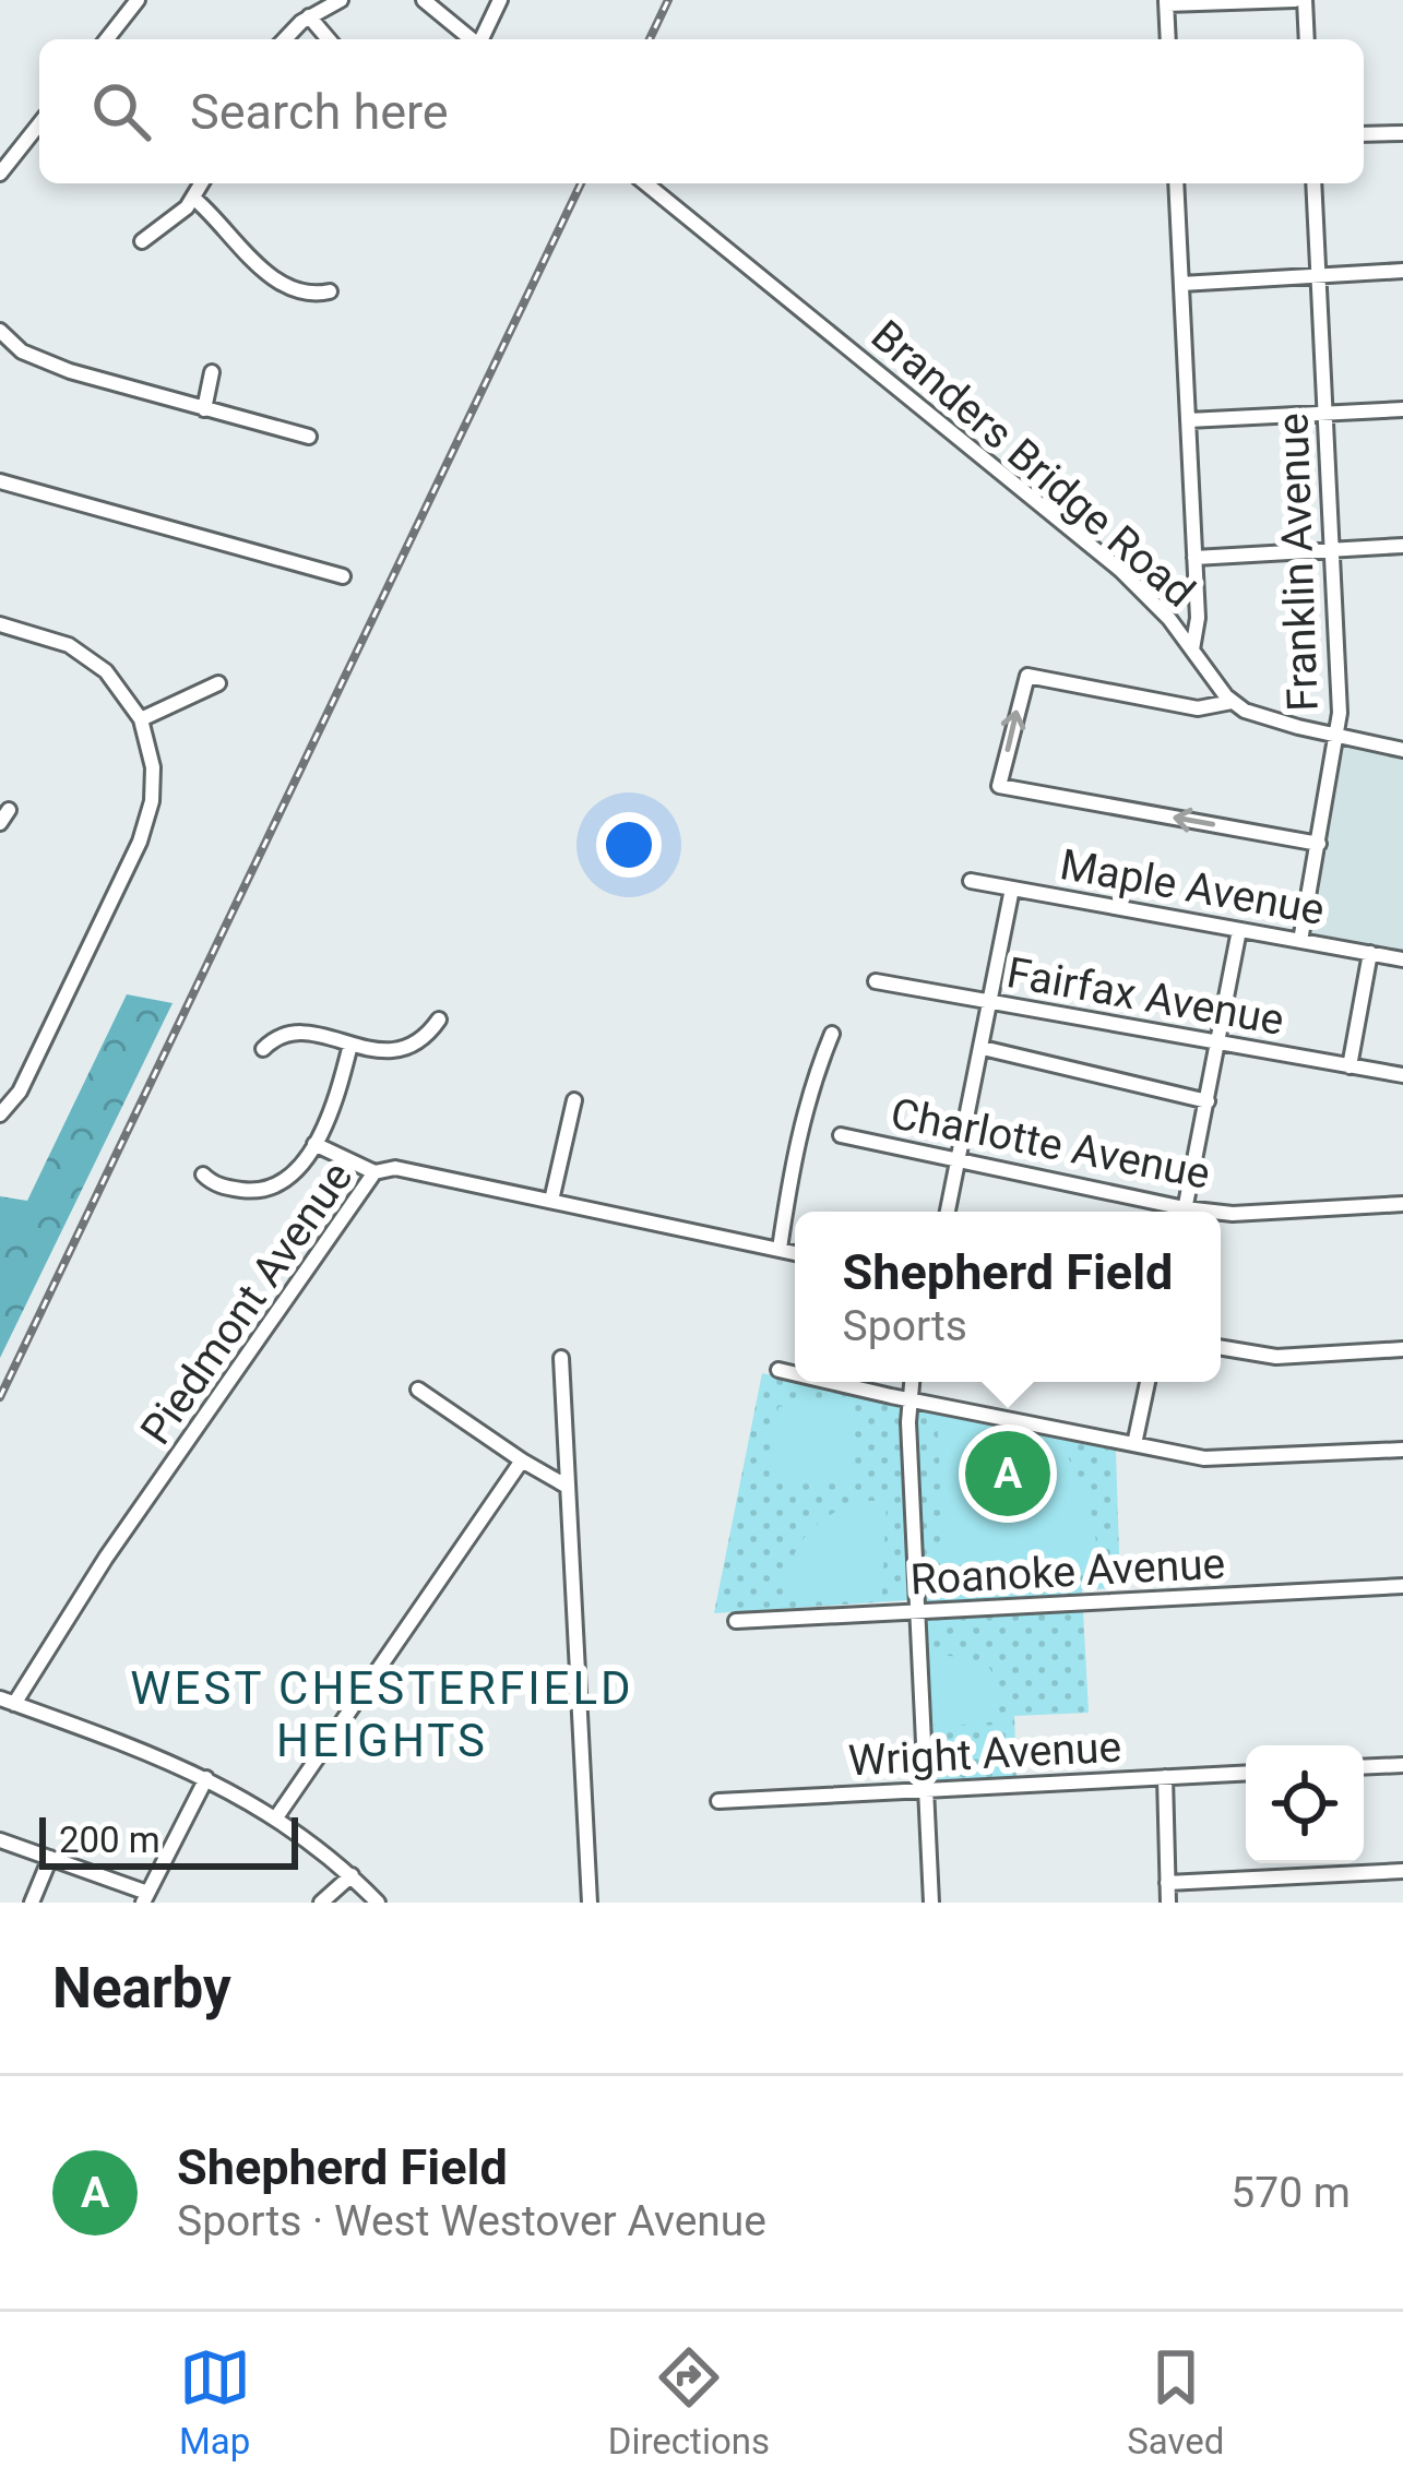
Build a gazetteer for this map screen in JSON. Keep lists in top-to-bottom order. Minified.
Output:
{"streets":{"street":["Branders Bridge Road","Franklin Avenue","Maple Avenue","Fairfax Avenue","Charlotte Avenue","Piedmont Avenue","Roanoke Avenue","Wright Avenue"]},"crossings":[["Franklin Avenue","Maple Avenue"]],"districts":["WEST CHESTERFIELD HEIGHTS"],"scale_bar":"200 m","page":{"search":"Search here","popup":["Shepherd Field","Sports"],"pins":"A","scale":"200 m","heading":"Nearby","list":[{"mark":"A","name":"Shepherd Field","note":"Sports · West Westover Avenue","value":"570 m"}],"nav":["Map","Directions","Saved"]}}
